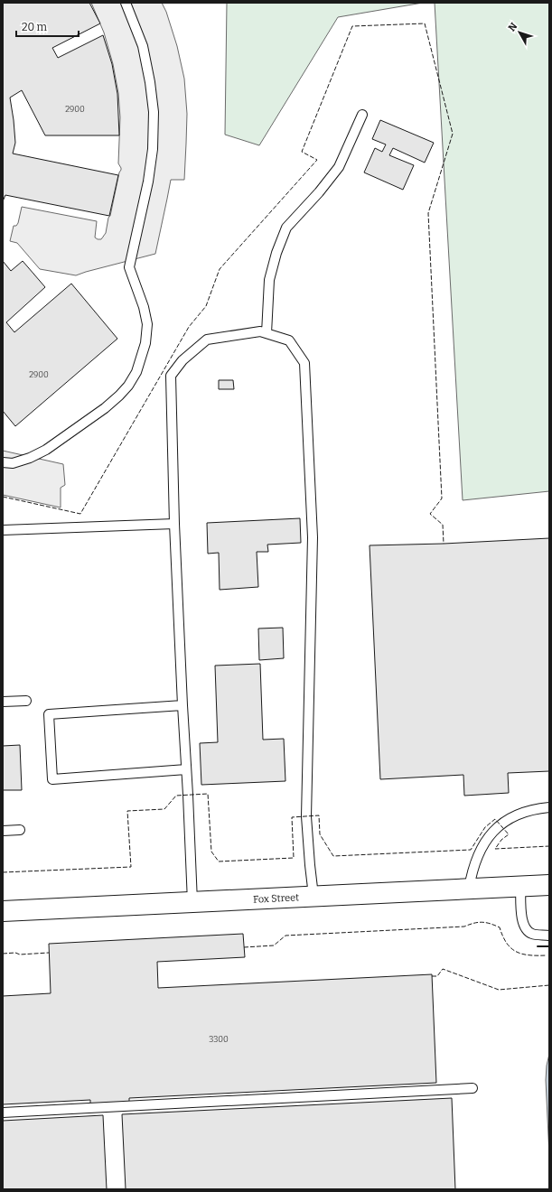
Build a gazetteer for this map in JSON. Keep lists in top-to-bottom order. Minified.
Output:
{"streets":{"street":["Fox Street"]},"house_numbers":["2900","2900","3300"],"scale_bar":"20 m","north":"top left"}
